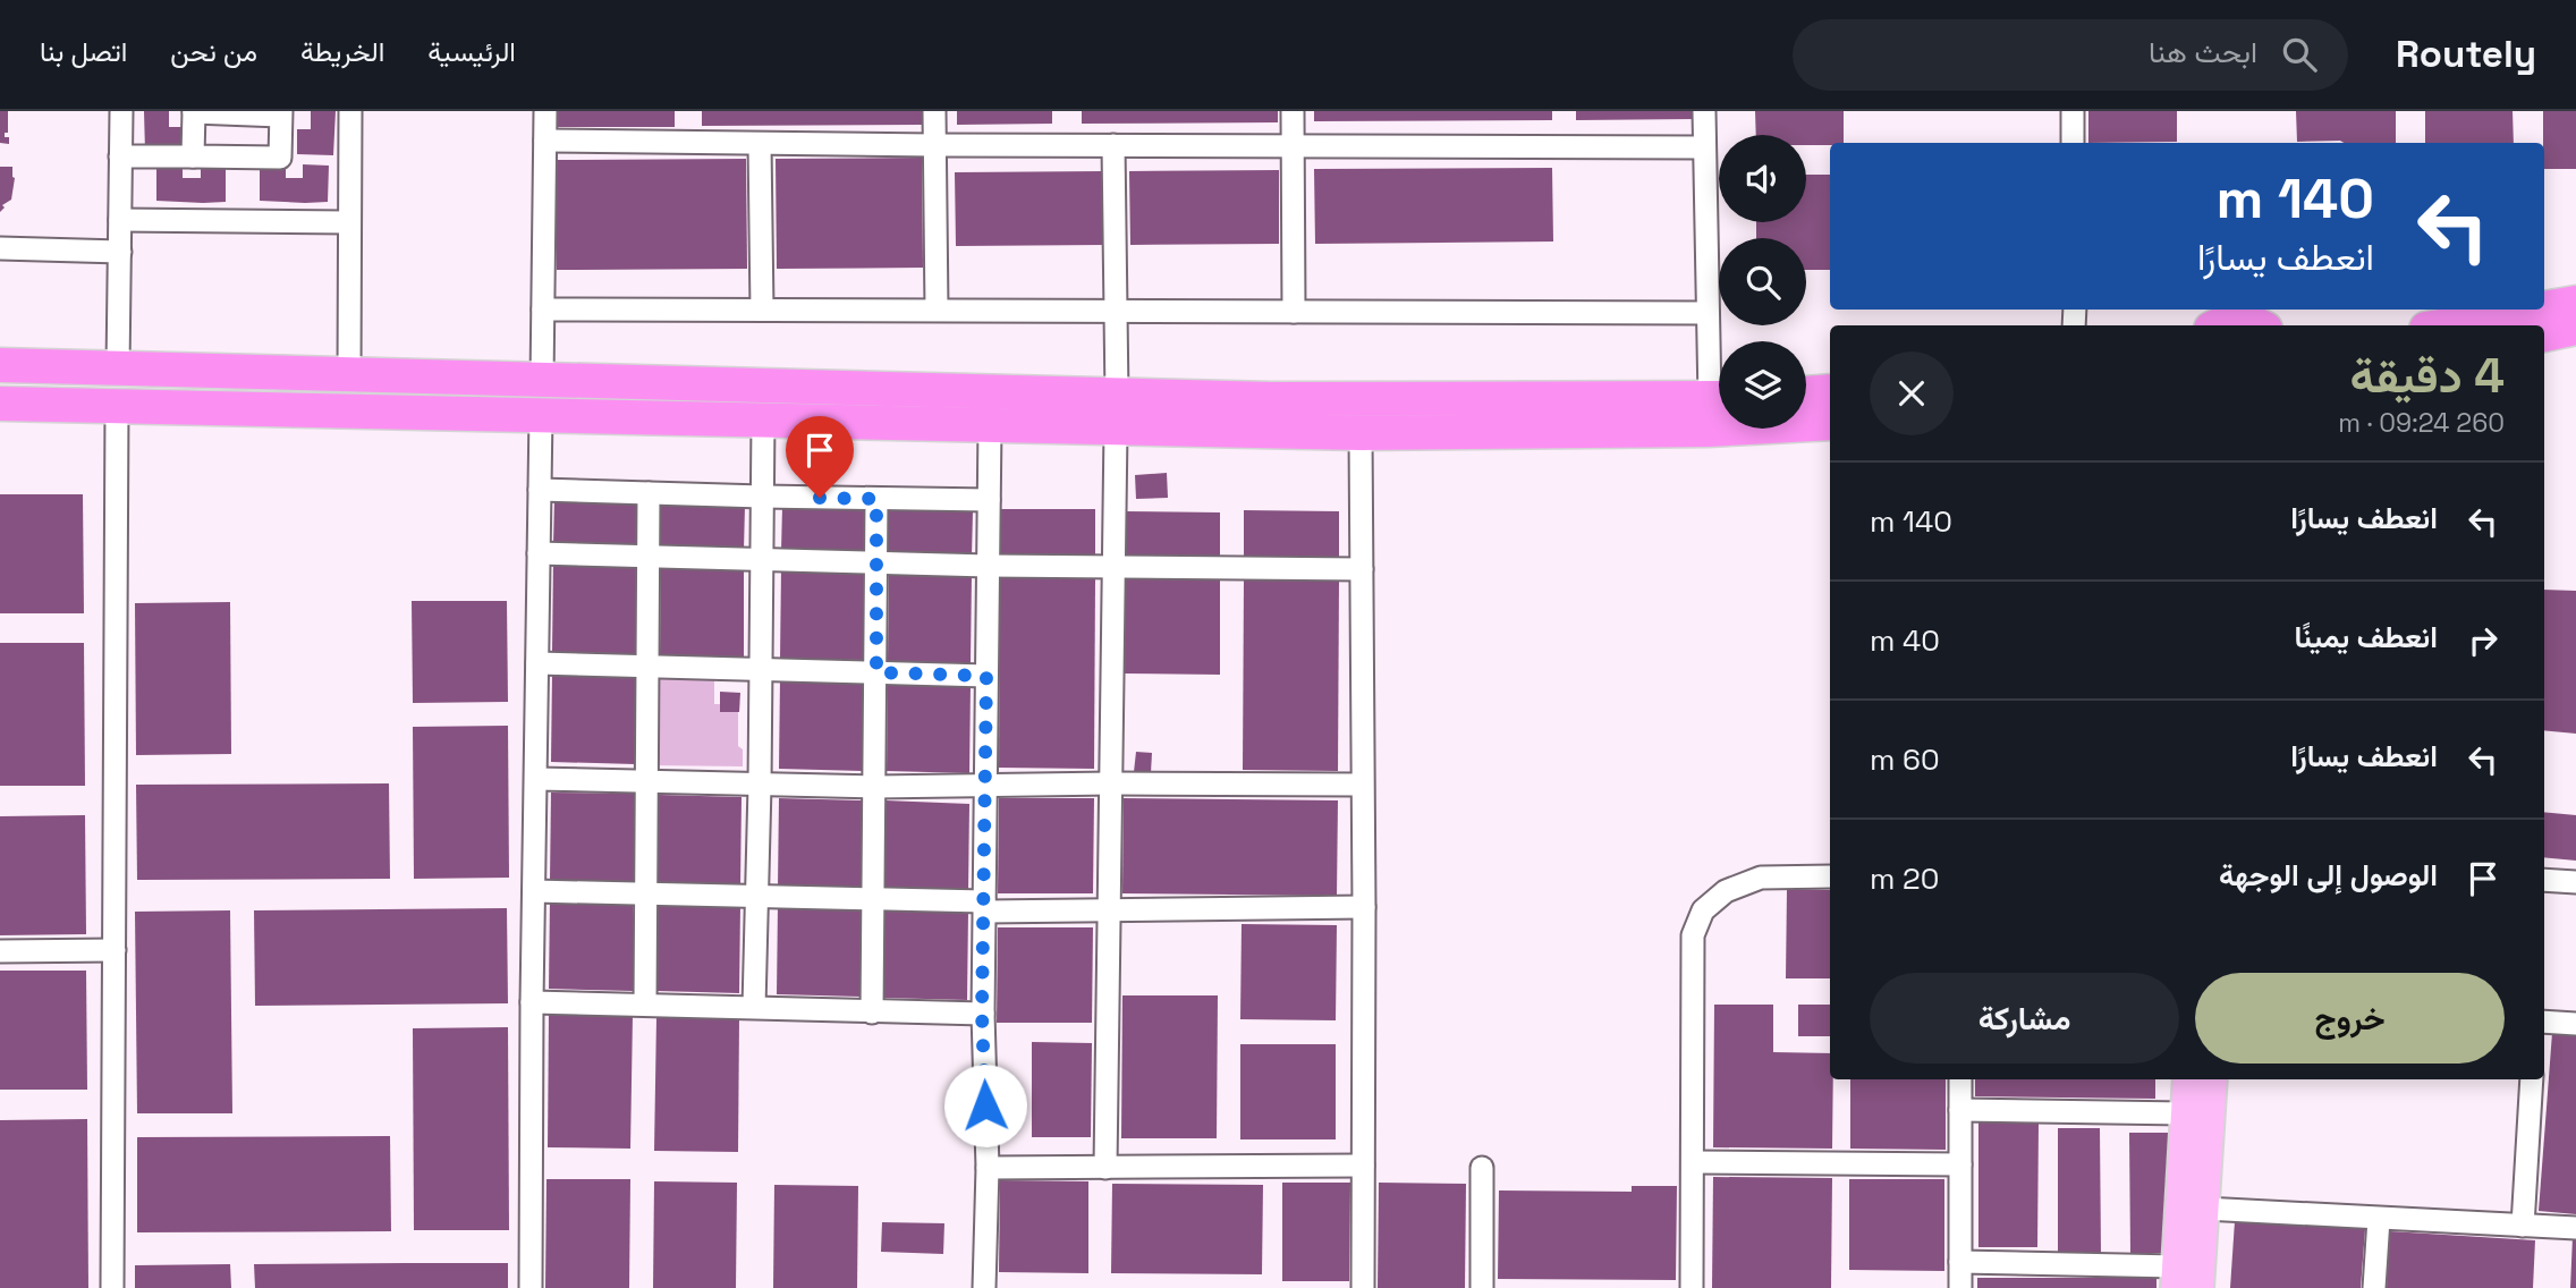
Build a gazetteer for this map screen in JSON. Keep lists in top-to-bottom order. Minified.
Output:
{"page":{"header":"Routely","search":"ابحث هنا","nav":["الرئيسية","الخريطة","من نحن","اتصل بنا"],"turn":["140 m","انعطف يسارًا"],"heading":["4 دقيقة","260 m · 09:24"],"list":[{"name":"انعطف يسارًا","value":"140 m"},{"name":"انعطف يمينًا","value":"40 m"},{"name":"انعطف يسارًا","value":"60 m"},{"name":"الوصول إلى الوجهة","value":"20 m"}],"buttons":["خروج","مشاركة"]}}
